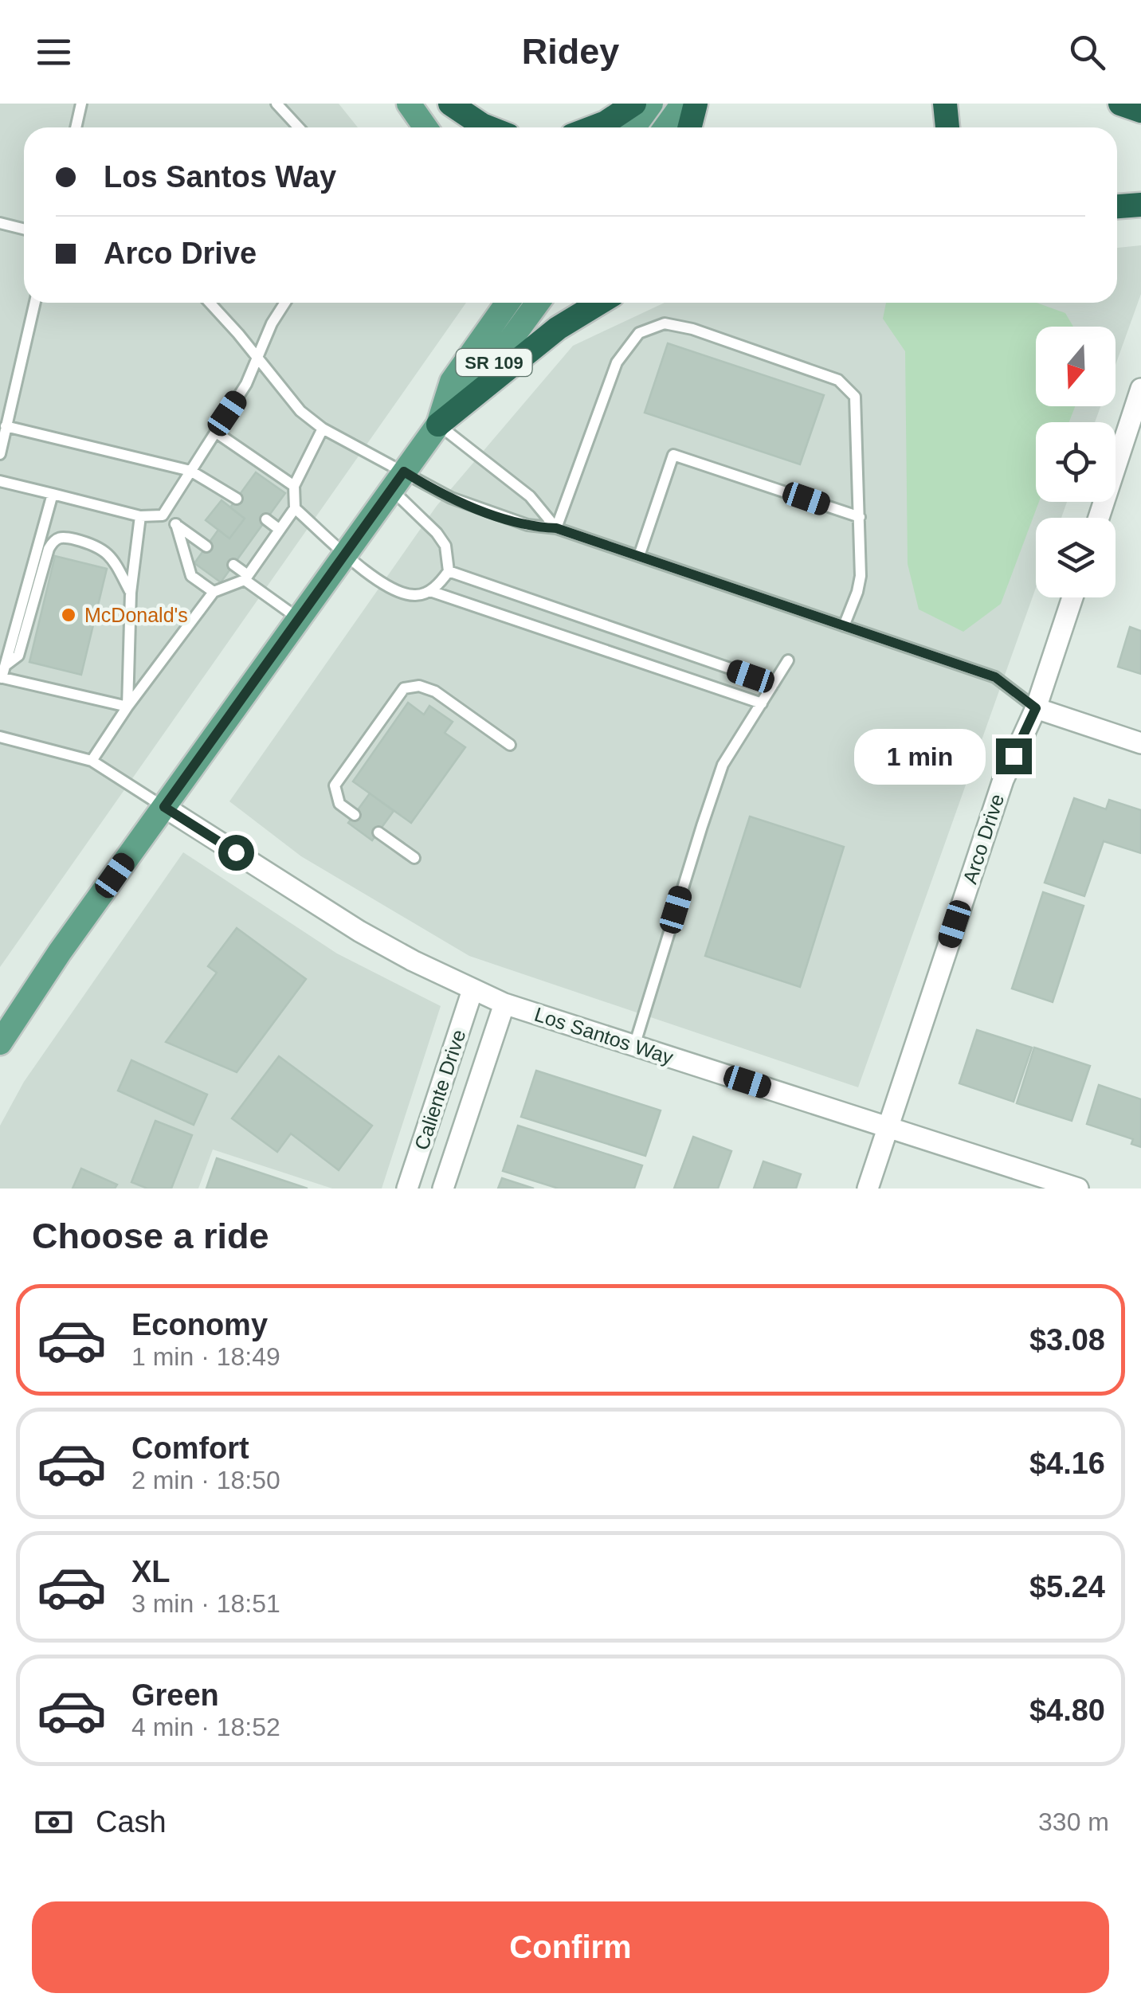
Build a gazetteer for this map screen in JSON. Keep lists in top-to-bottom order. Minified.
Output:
{"streets":{"main road":["SR 109"],"street":["Arco Drive","Los Santos Way","Caliente Drive"]},"crossings":[["SR 109","Los Santos Way"],["Arco Drive","Los Santos Way"],["Los Santos Way","Caliente Drive"]],"places":["McDonald's"],"north":"bottom","page":{"header":"Ridey","banner":["Los Santos Way","Arco Drive"],"bubble":"1 min","heading":"Choose a ride","list":[{"name":"Economy","note":"1 min · 18:49","value":"$3.08"},{"name":"Comfort","note":"2 min · 18:50","value":"$4.16"},{"name":"XL","note":"3 min · 18:51","value":"$5.24"},{"name":"Green","note":"4 min · 18:52","value":"$4.80"}],"pay":["Cash","330 m"],"buttons":"Confirm"}}
